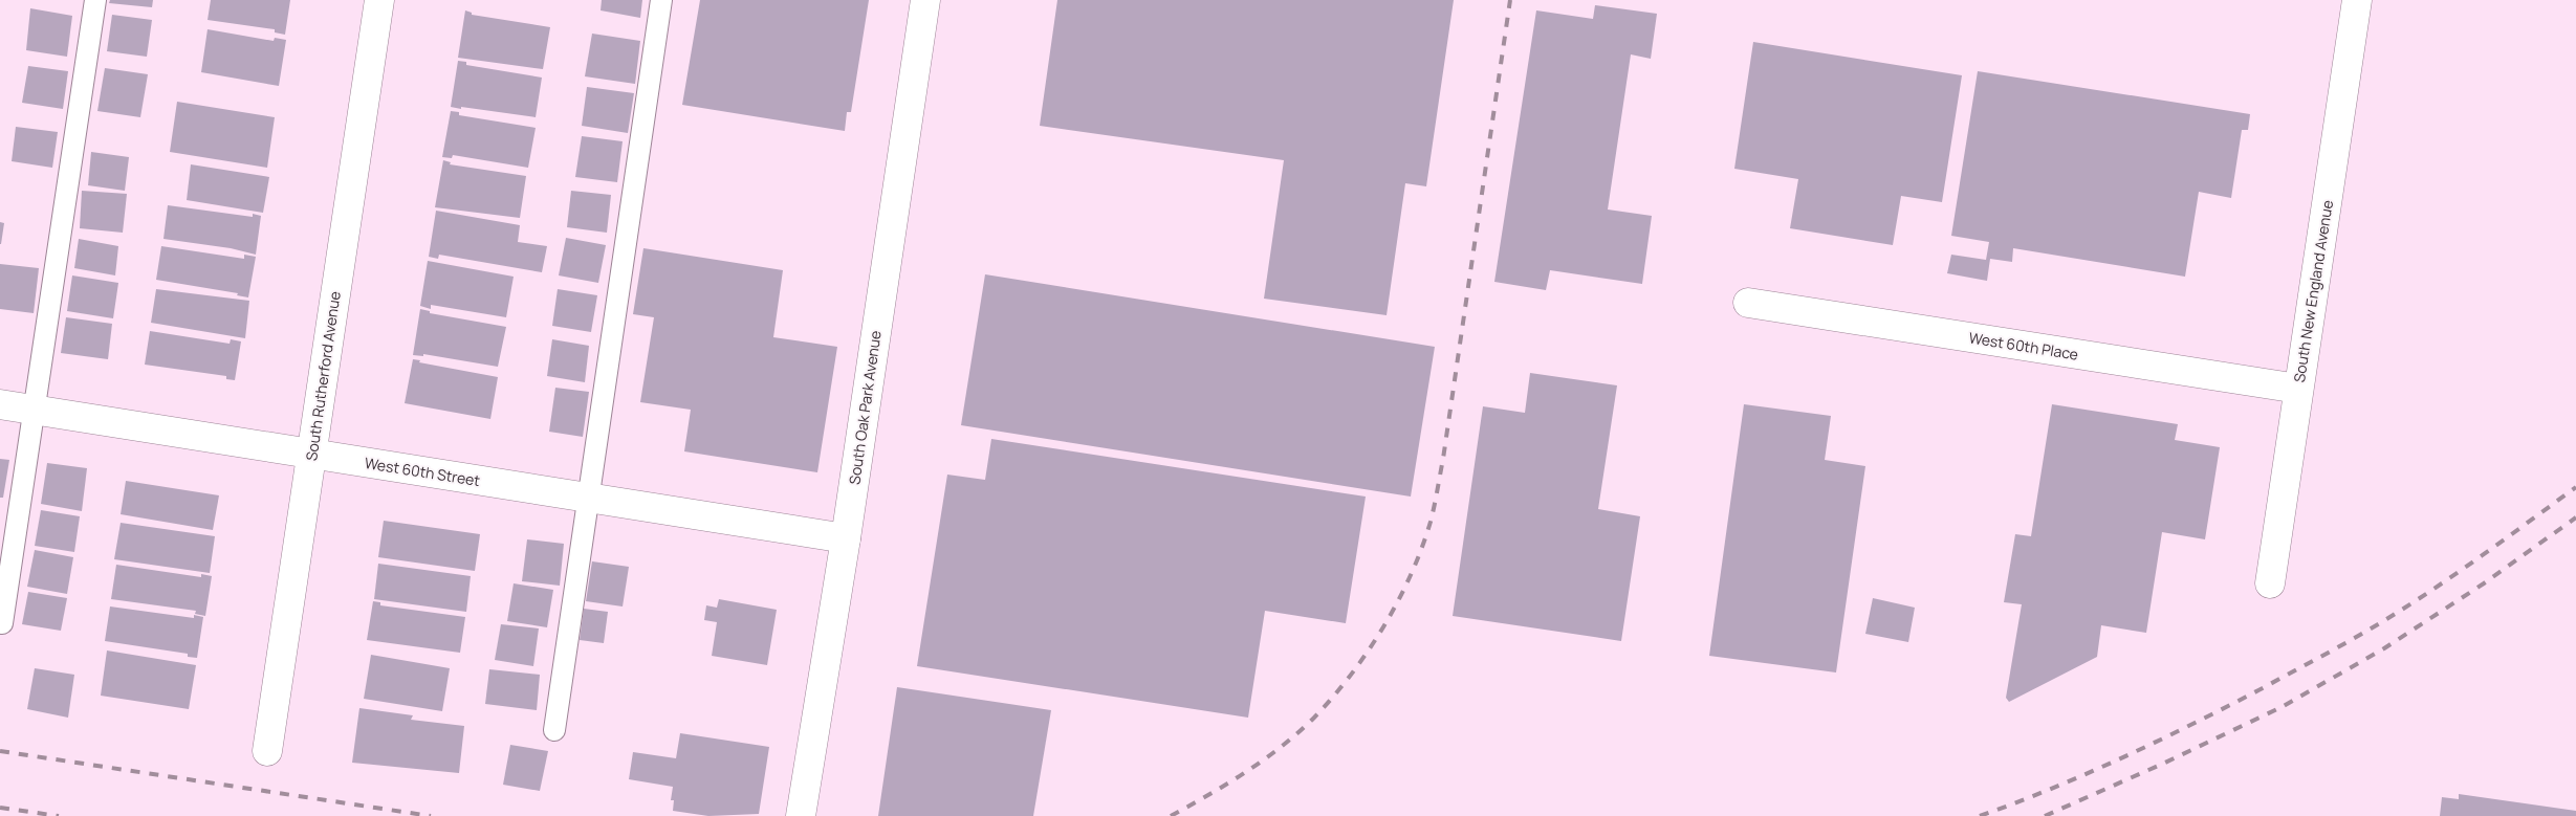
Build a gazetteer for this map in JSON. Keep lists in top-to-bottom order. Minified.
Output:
{"streets":{"street":["South New England Avenue","West 60th Place","South Rutherford Avenue","South Oak Park Avenue","West 60th Street"]},"crossings":[["South New England Avenue","West 60th Place"],["South Rutherford Avenue","West 60th Street"],["South Oak Park Avenue","West 60th Street"]]}
